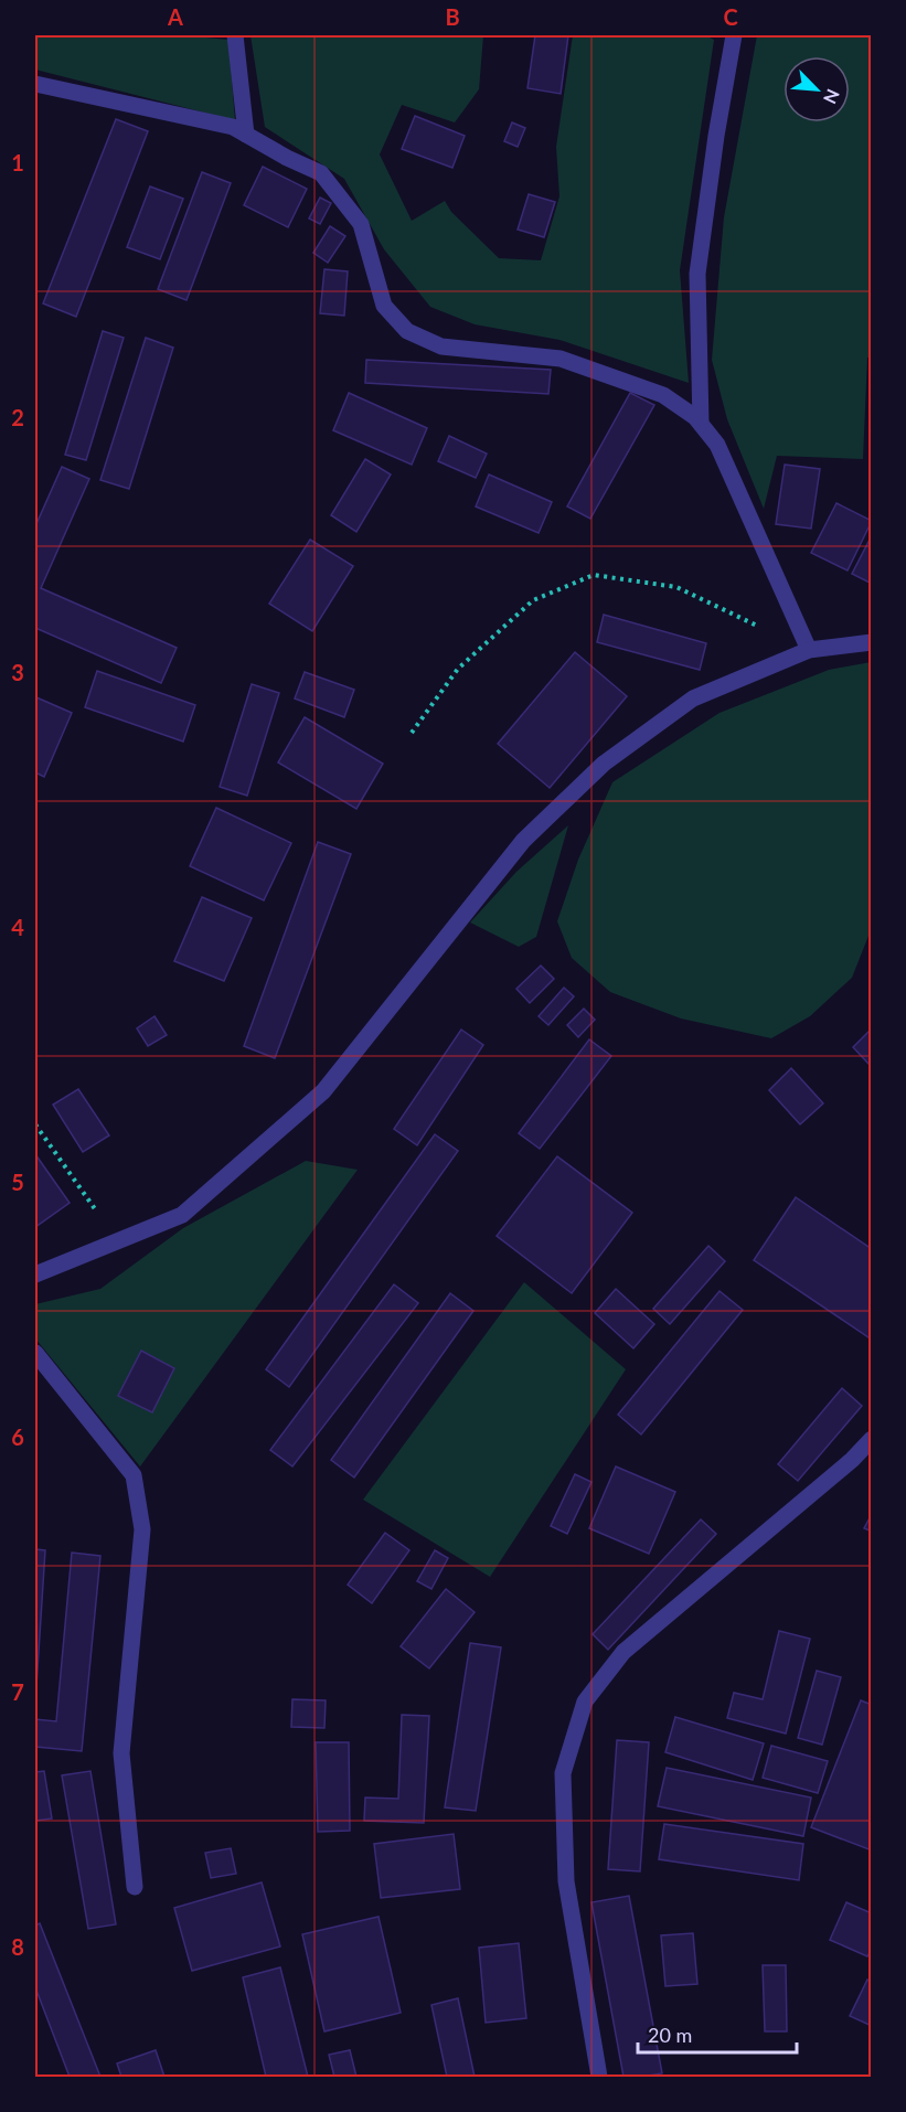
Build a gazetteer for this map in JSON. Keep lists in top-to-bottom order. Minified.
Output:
{"scale_bar":"20 m","north":"bottom right","grid":{"columns":["A","B","C"],"rows":["1","2","3","4","5","6","7","8"]}}
